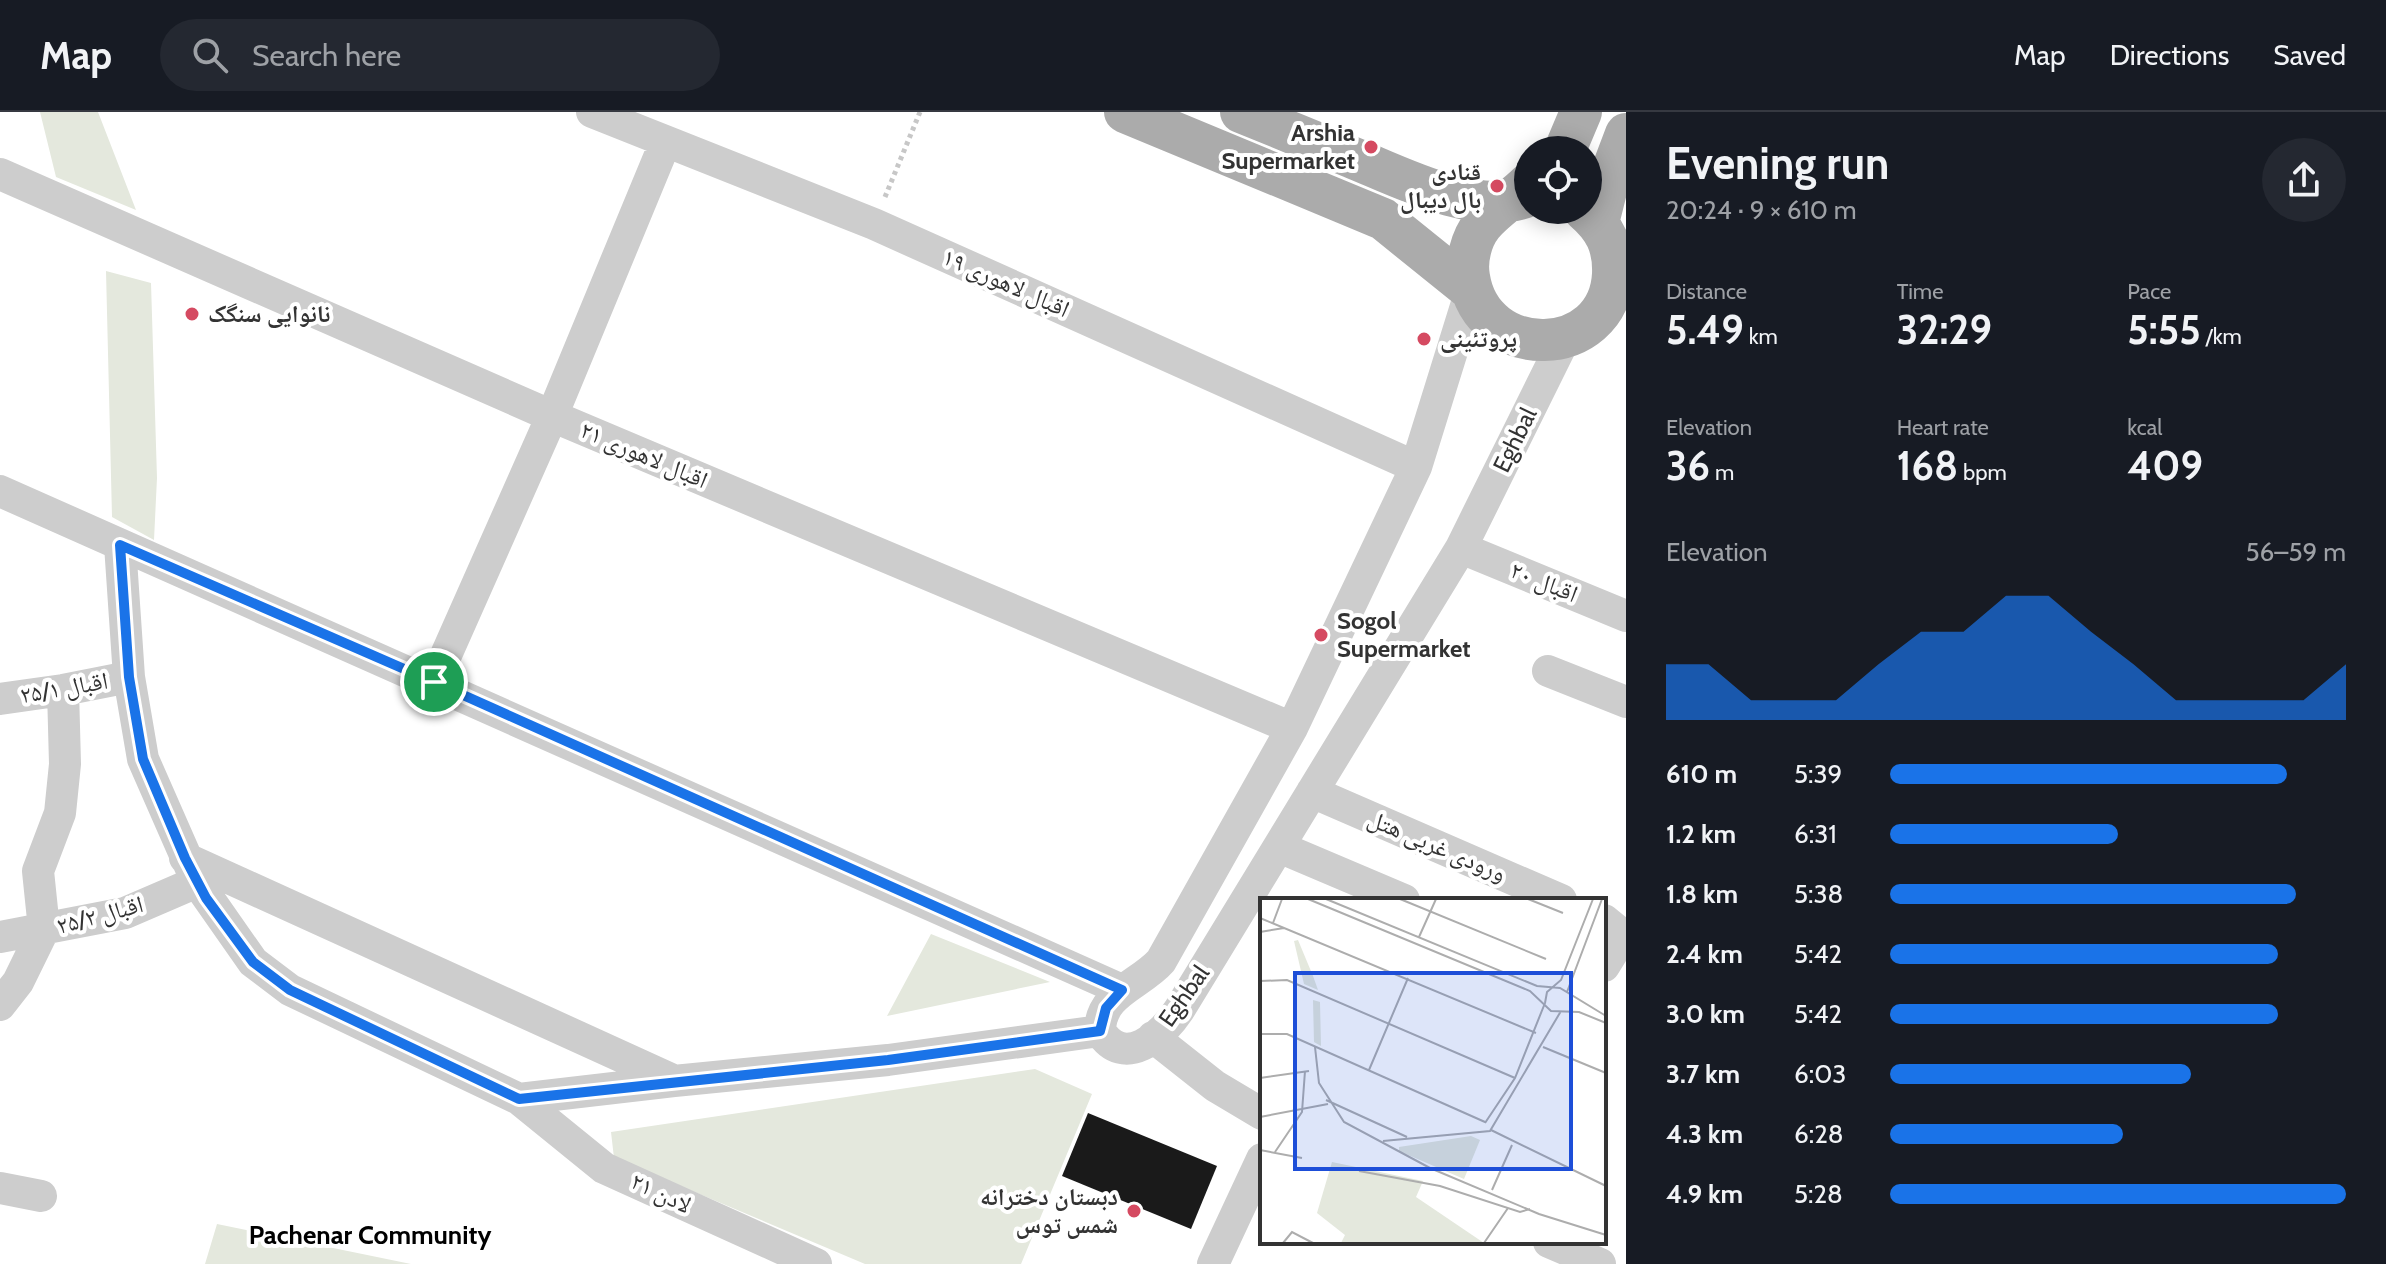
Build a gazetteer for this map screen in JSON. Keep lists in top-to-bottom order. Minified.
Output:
{"streets":{"street":["اقبال لاهوری ۱۹","Eghbal","اقبال لاهوری ۲۱","اقبال ۲۰","اقبال ۲۵/۱","ورودی غربی هتل","اقبال ۲۵/۲","لادن ۲۱"]},"crossings":[["اقبال لاهوری ۱۹","Eghbal"],["Eghbal","اقبال لاهوری ۲۱"],["Eghbal","اقبال ۲۰"],["Eghbal","ورودی غربی هتل"],["اقبال ۲۵/۱","لادن ۲۱"],["اقبال ۲۵/۲","لادن ۲۱"]],"districts":["Pachenar Community"],"places":["Arshia Supermarket","قنادی بال دیبال","نانوایی سنگک","پروتئینی","Sogol Supermarket","دبستان دخترانه شمس توس"],"page":{"header":"Map","search":"Search here","nav":["Map","Directions","Saved"],"heading":["Evening run","20:24 · 9 × 610 m"],"stats":[["Distance","5.49 km"],["Time","32:29"],["Pace","5:55 /km"],["Elevation","36 m"],["Heart rate","168 bpm"],["kcal","409"]],"chart":["Elevation","56–59 m"],"list":[{"name":"610 m","note":"5:39"},{"name":"1.2 km","note":"6:31"},{"name":"1.8 km","note":"5:38"},{"name":"2.4 km","note":"5:42"},{"name":"3.0 km","note":"5:42"},{"name":"3.7 km","note":"6:03"},{"name":"4.3 km","note":"6:28"},{"name":"4.9 km","note":"5:28"}]}}
